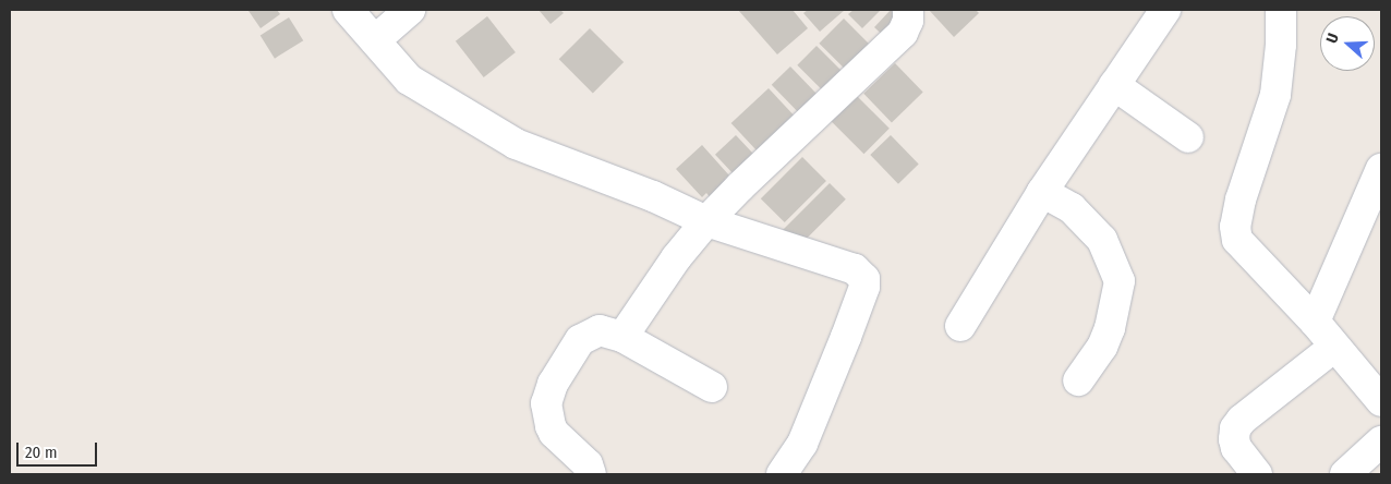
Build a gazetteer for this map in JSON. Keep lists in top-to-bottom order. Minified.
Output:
{"scale_bar":"20 m","north":"left"}
